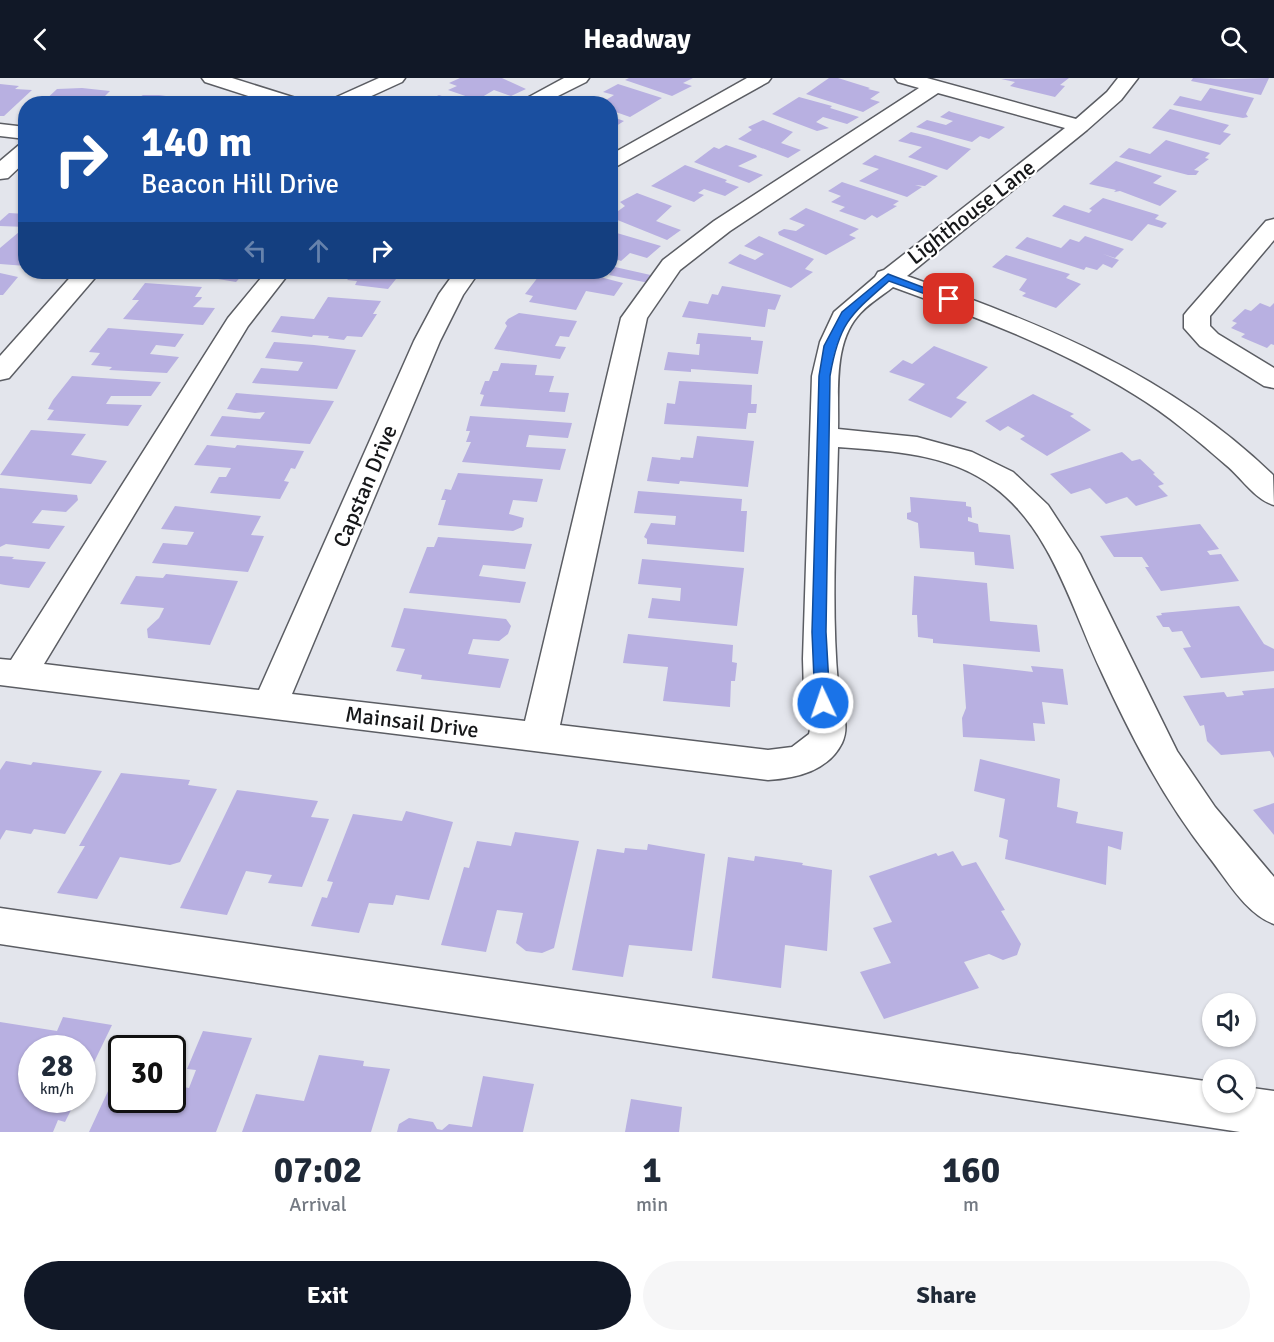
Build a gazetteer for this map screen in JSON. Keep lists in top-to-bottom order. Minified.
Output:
{"streets":{"street":["Lighthouse Lane","Capstan Drive","Mainsail Drive"]},"crossings":[["Lighthouse Lane","Mainsail Drive"],["Capstan Drive","Mainsail Drive"]],"page":{"header":"Headway","turn":["140 m","Beacon Hill Drive"],"speed":"28 km/h","limit":"30","eta":["07:02","Arrival","1","min","160","m"],"buttons":["Exit","Share"]}}
